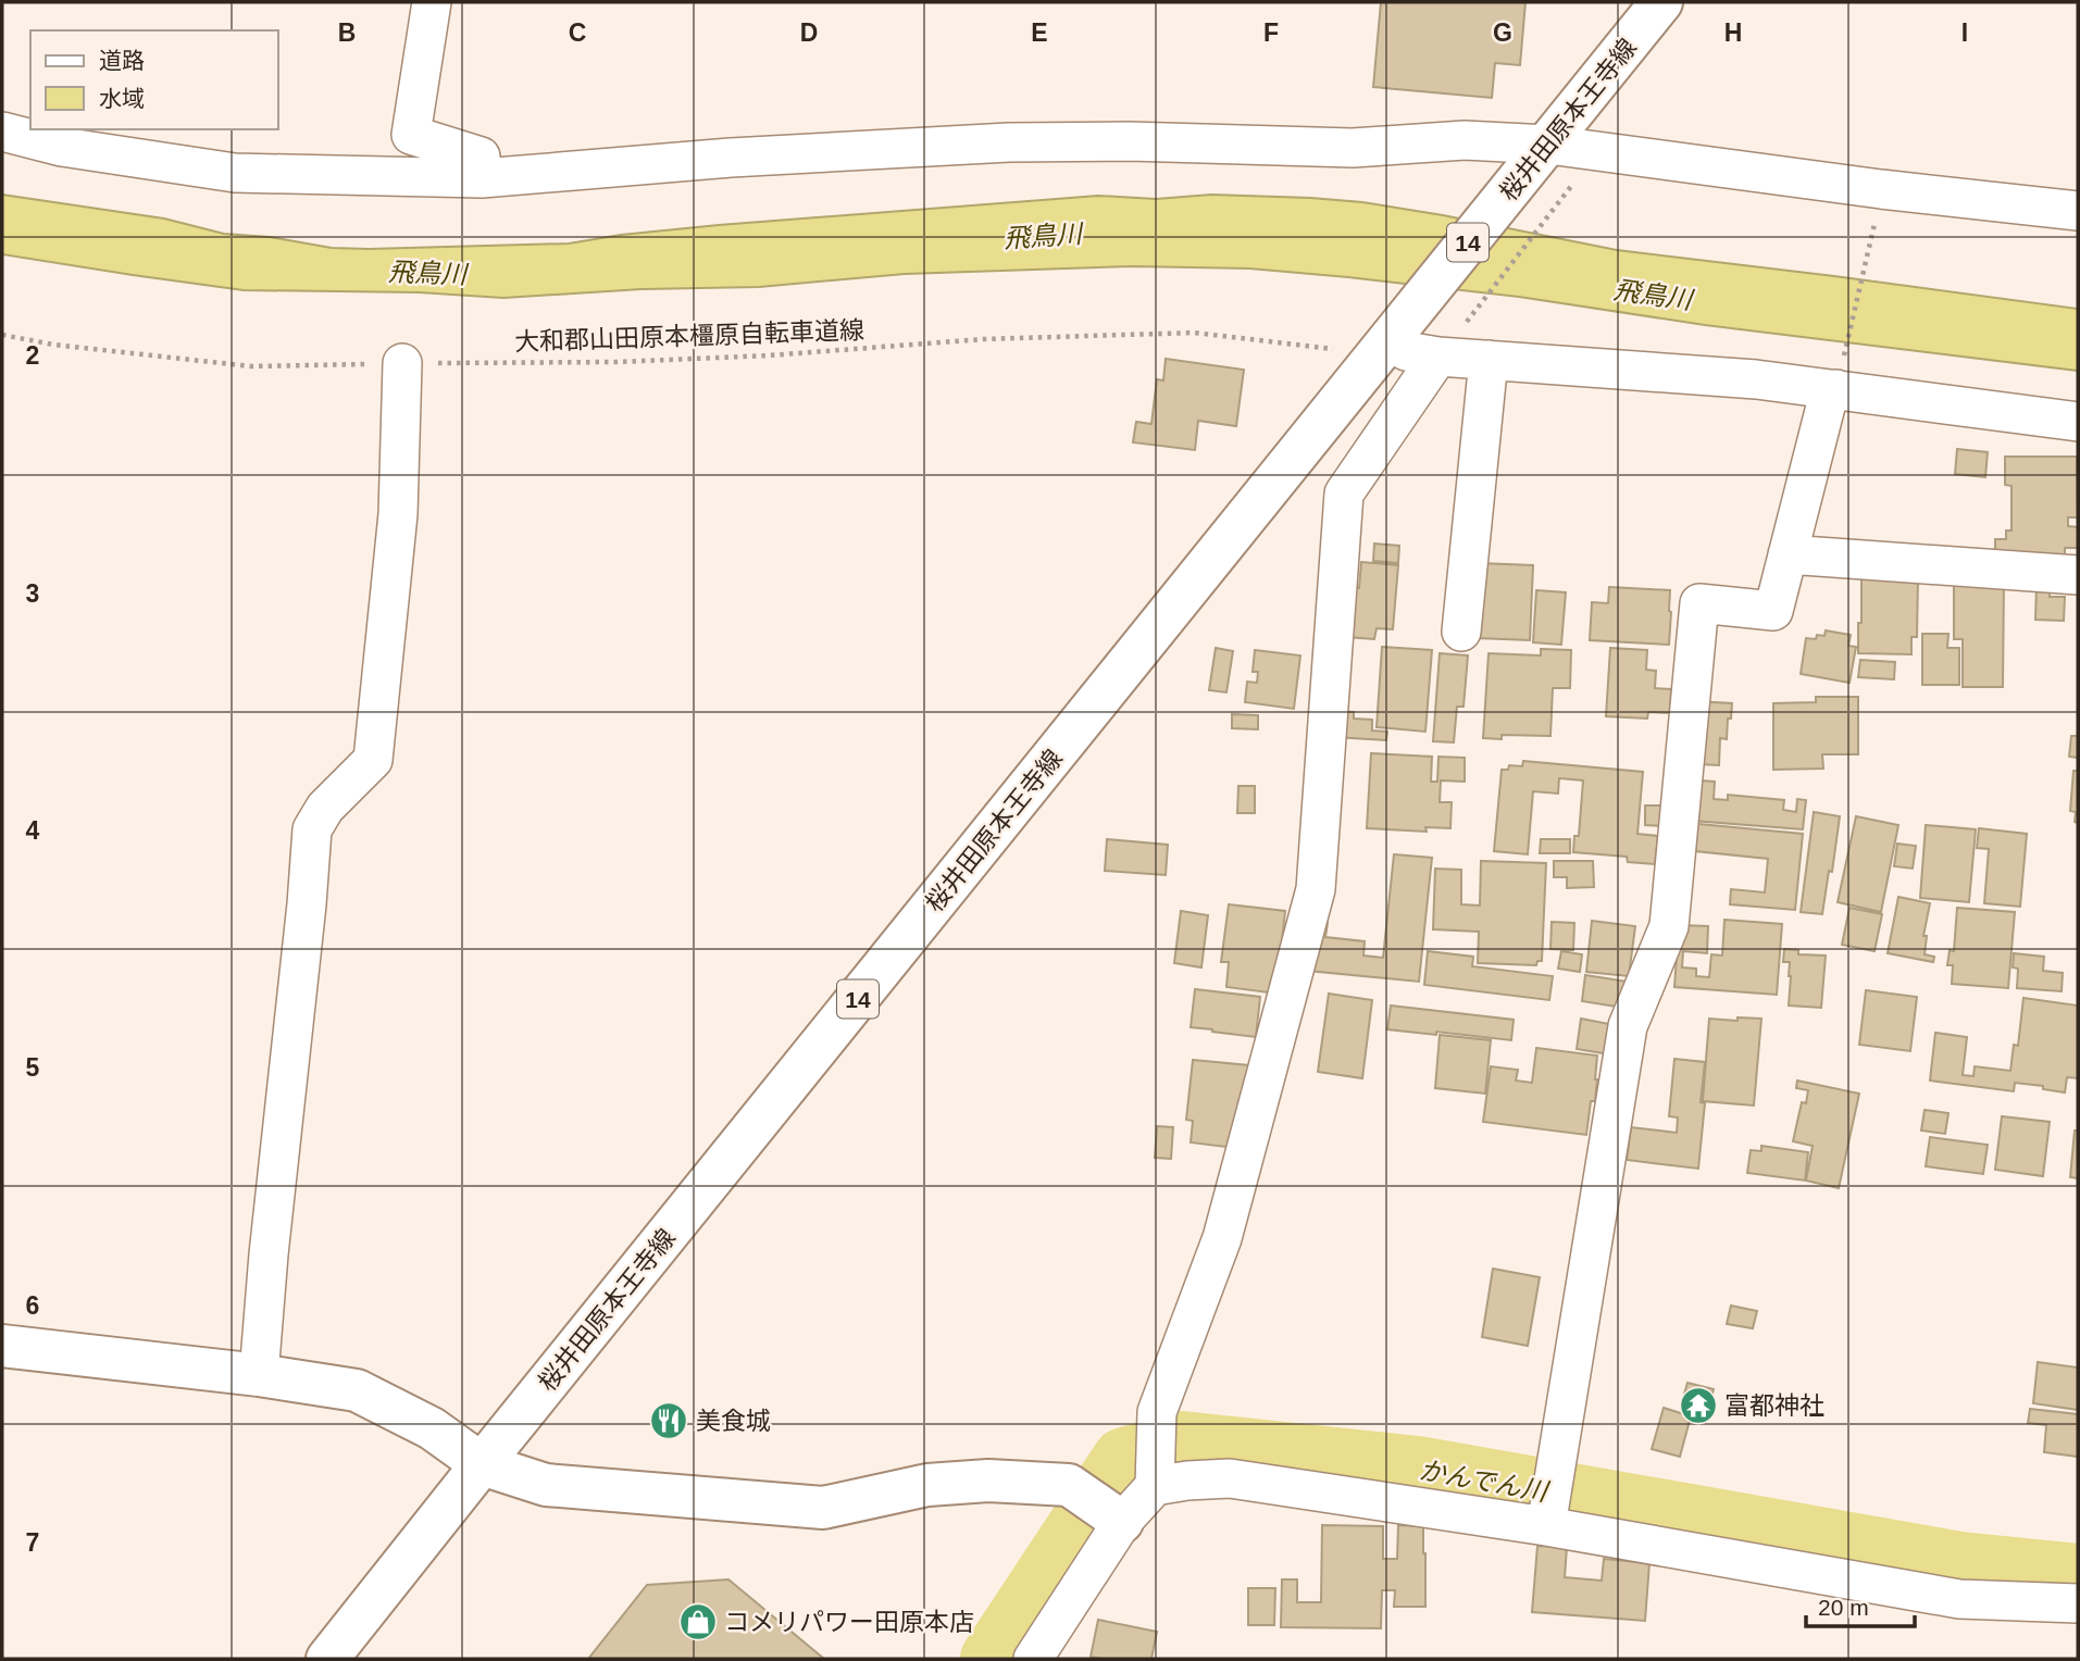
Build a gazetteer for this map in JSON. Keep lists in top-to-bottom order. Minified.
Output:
{"streets":{"main road":["桜井田原本王寺線","14"],"path":["大和郡山田原本橿原自転車道線"]},"crossings":[["桜井田原本王寺線","大和郡山田原本橿原自転車道線"]],"water":["飛鳥川","かんでん川"],"places":{"temple":["富都神社"],"restaurant":["美食城"],"shop":["コメリパワー田原本店"]},"legend":["道路","水域"],"scale_bar":"20 m","grid":{"columns":["B","C","D","E","F","G","H","I"],"rows":["2","3","4","5","6","7"]}}
